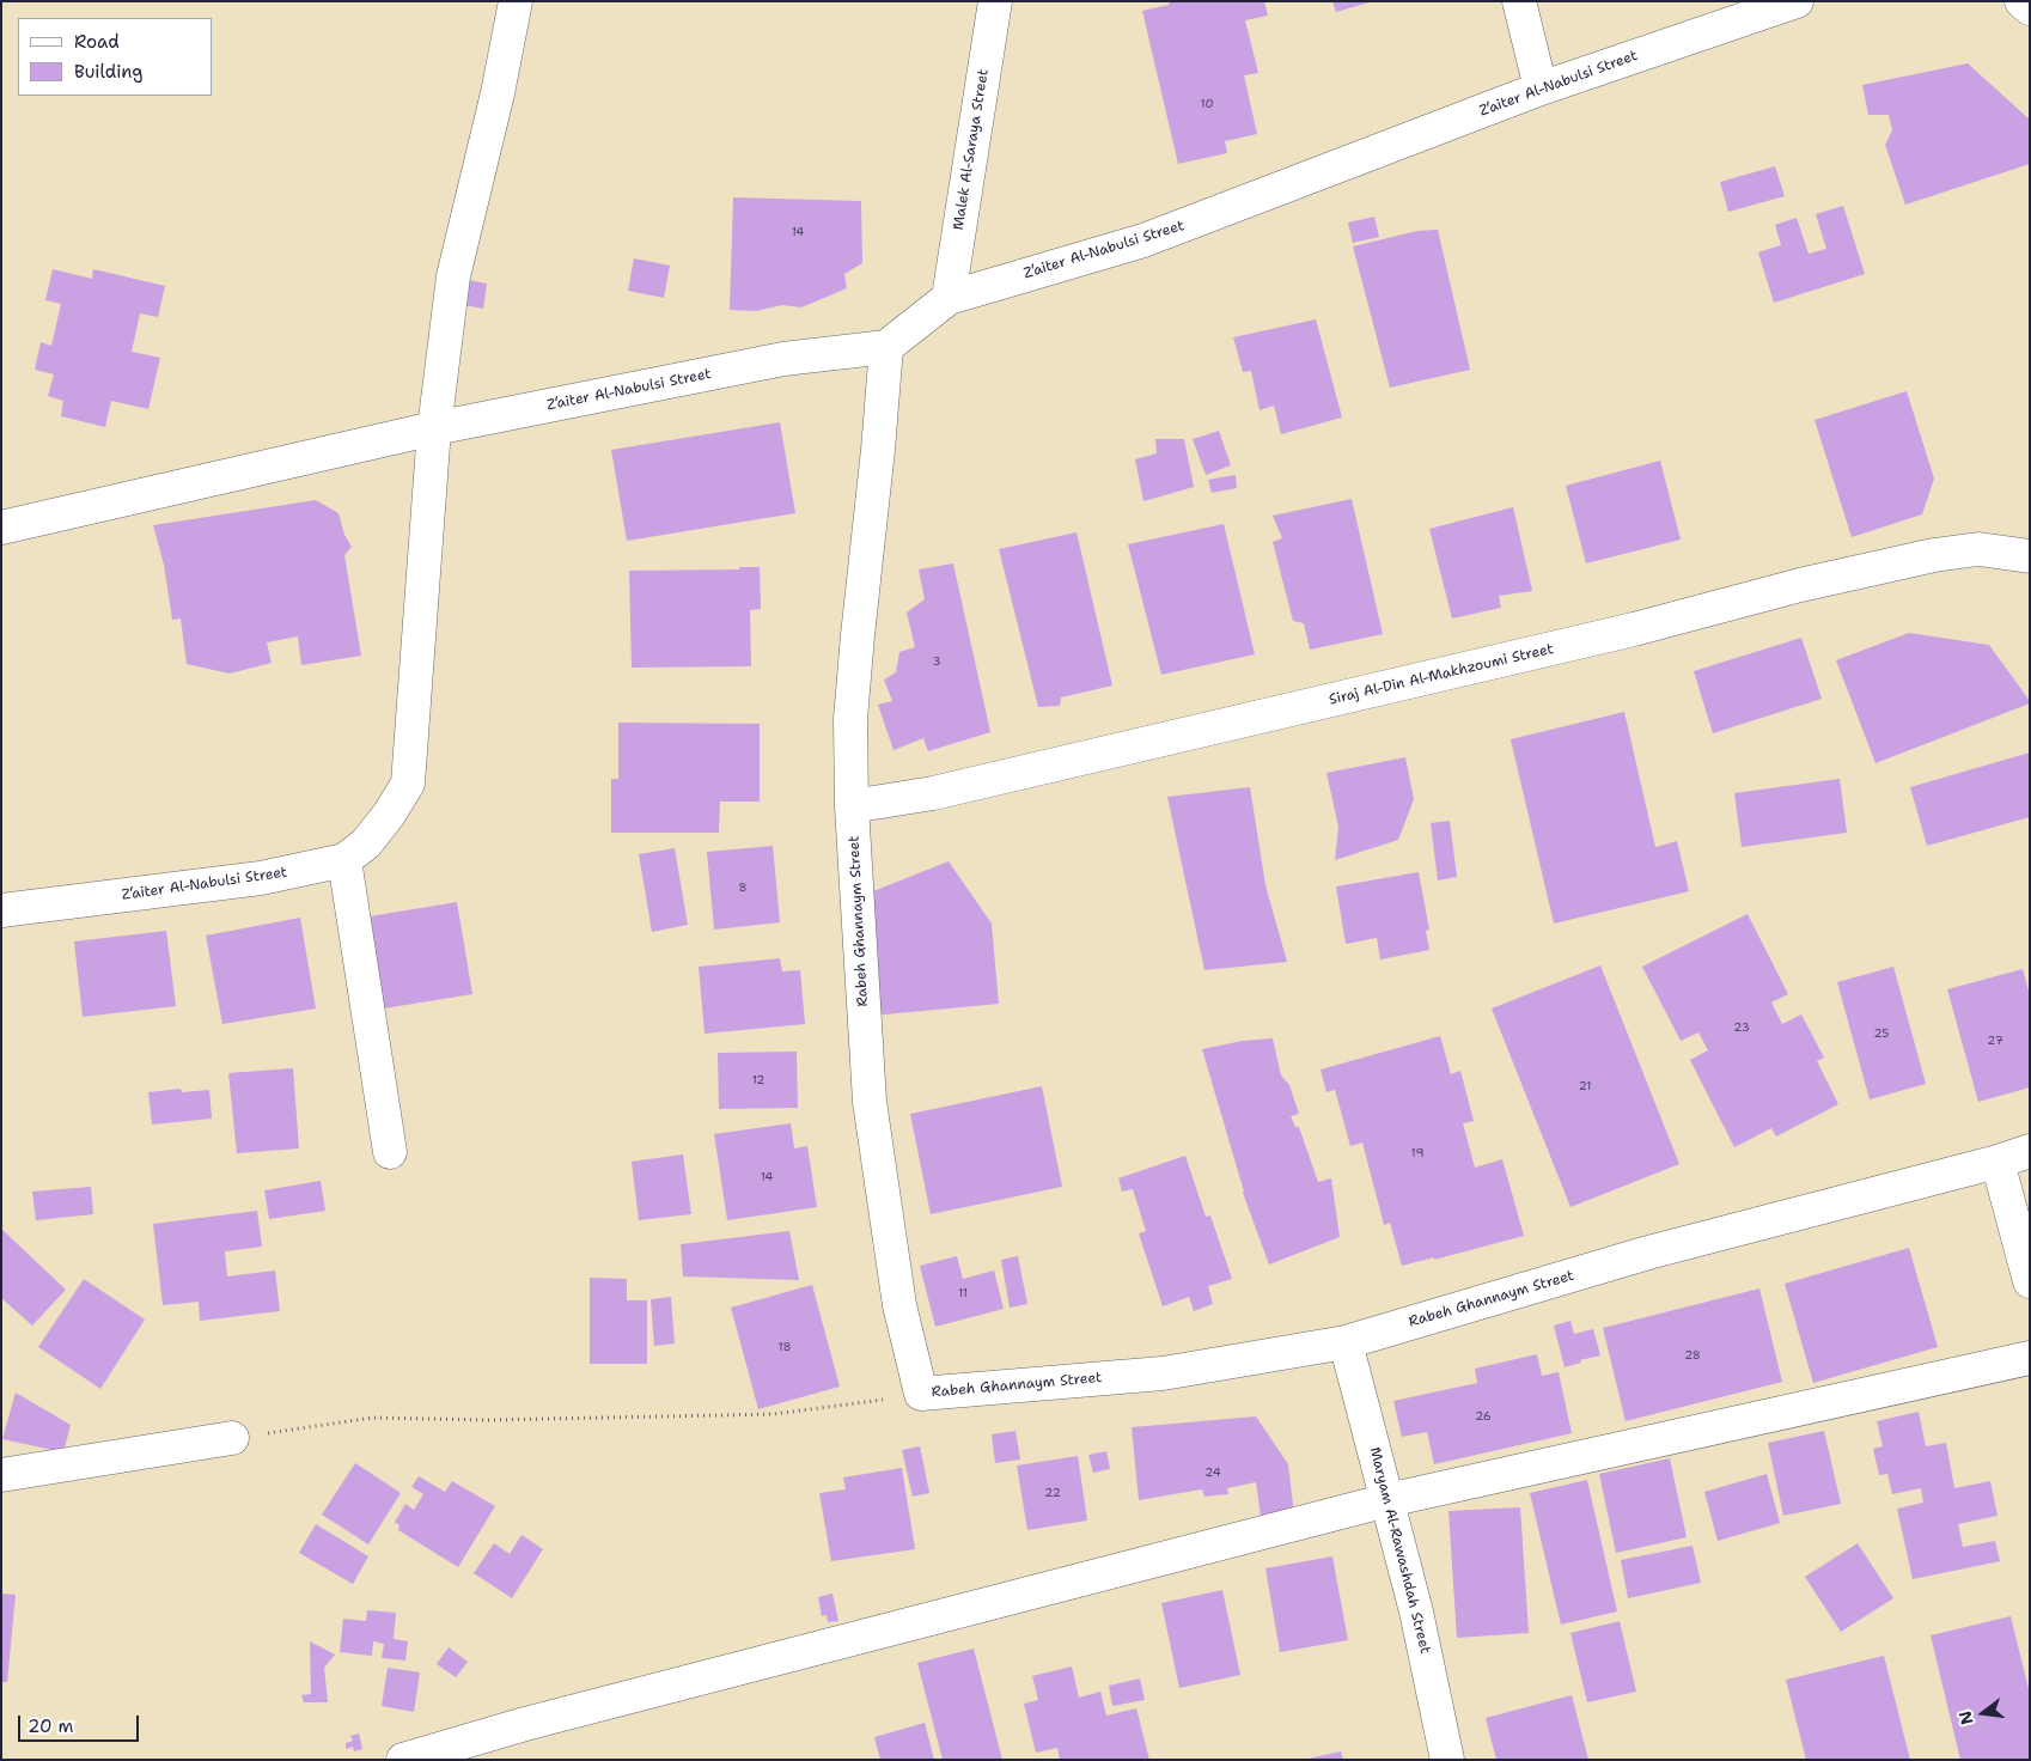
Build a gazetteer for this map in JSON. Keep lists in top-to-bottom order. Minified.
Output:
{"streets":{"street":["Z‘aiter Al-Nabulsi Street","Malek Al-Saraya Street","Siraj Al-Din Al-Makhzoumi Street","Rabeh Ghannaym Street","Maryam Al-Rawashdah Street"]},"crossings":[["Z‘aiter Al-Nabulsi Street","Malek Al-Saraya Street"],["Z‘aiter Al-Nabulsi Street","Rabeh Ghannaym Street"],["Siraj Al-Din Al-Makhzoumi Street","Rabeh Ghannaym Street"],["Rabeh Ghannaym Street","Maryam Al-Rawashdah Street"]],"house_numbers":["10","14","3","8","23","25","27","12","21","19","14","11","18","28","26","24","22"],"legend":["Road","Building"],"scale_bar":"20 m","north":"left"}
